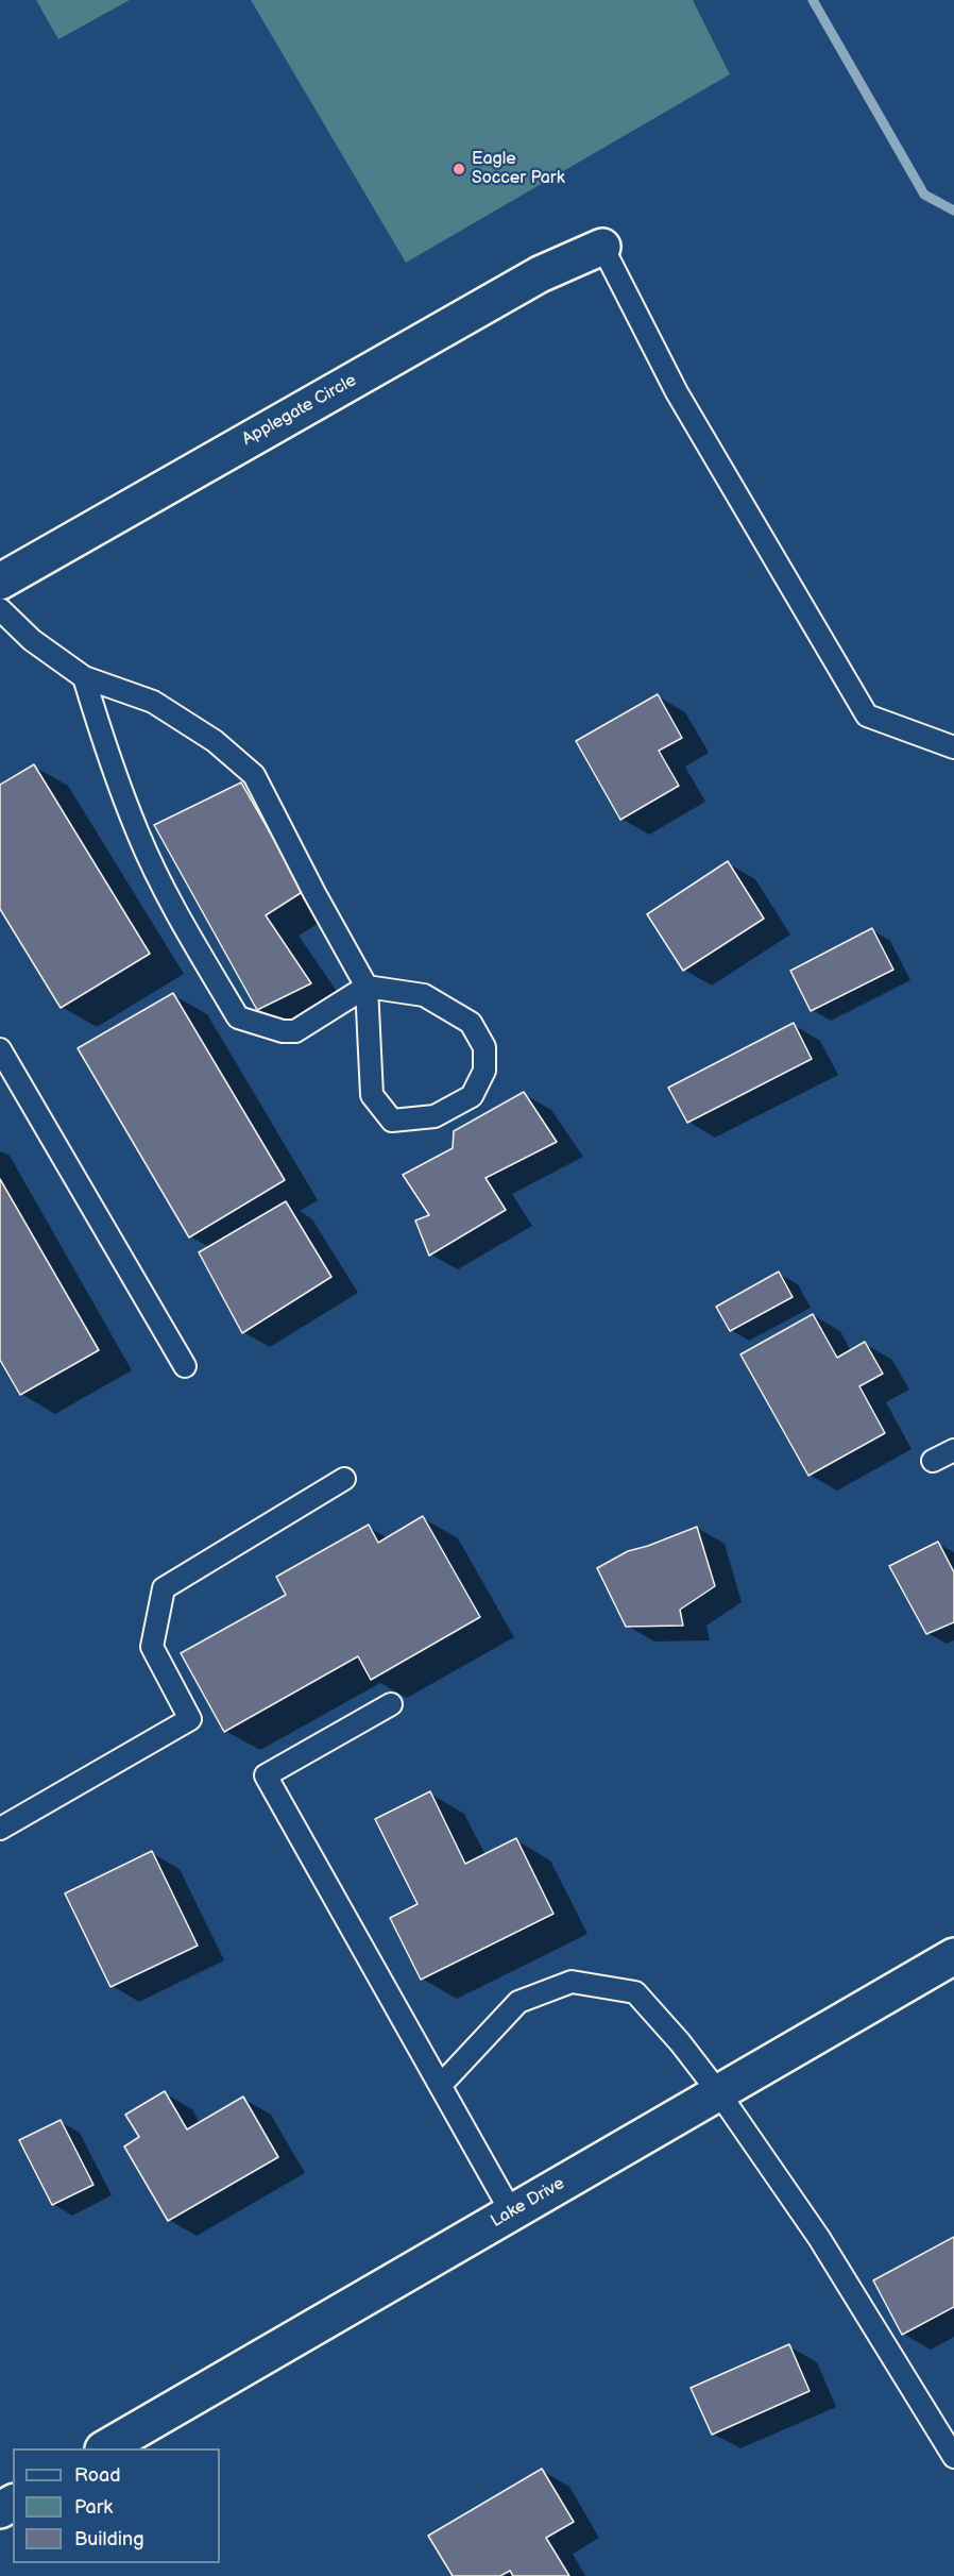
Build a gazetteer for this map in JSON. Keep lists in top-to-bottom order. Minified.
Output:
{"streets":{"street":["Applegate Circle","Lake Drive"]},"places":["Eagle Soccer Park"],"legend":["Road","Park","Building"]}
